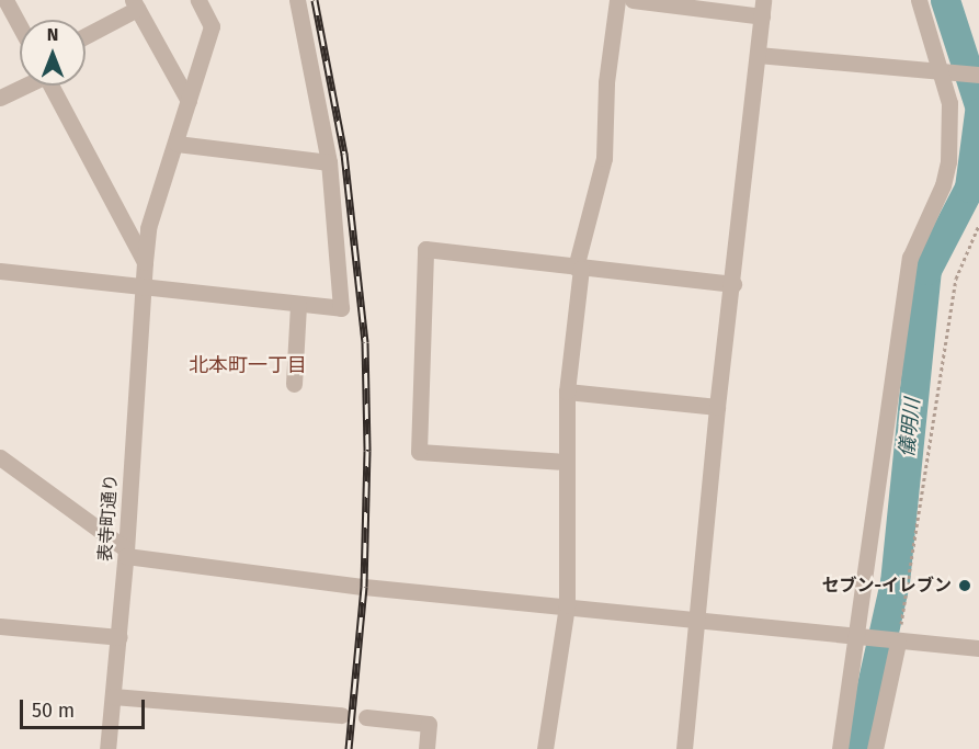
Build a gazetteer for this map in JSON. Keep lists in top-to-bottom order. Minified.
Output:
{"streets":{"street":["表寺町通り"]},"districts":["北本町一丁目"],"water":["儀明川"],"places":["セブン-イレブン"],"scale_bar":"50 m","north":"top"}
